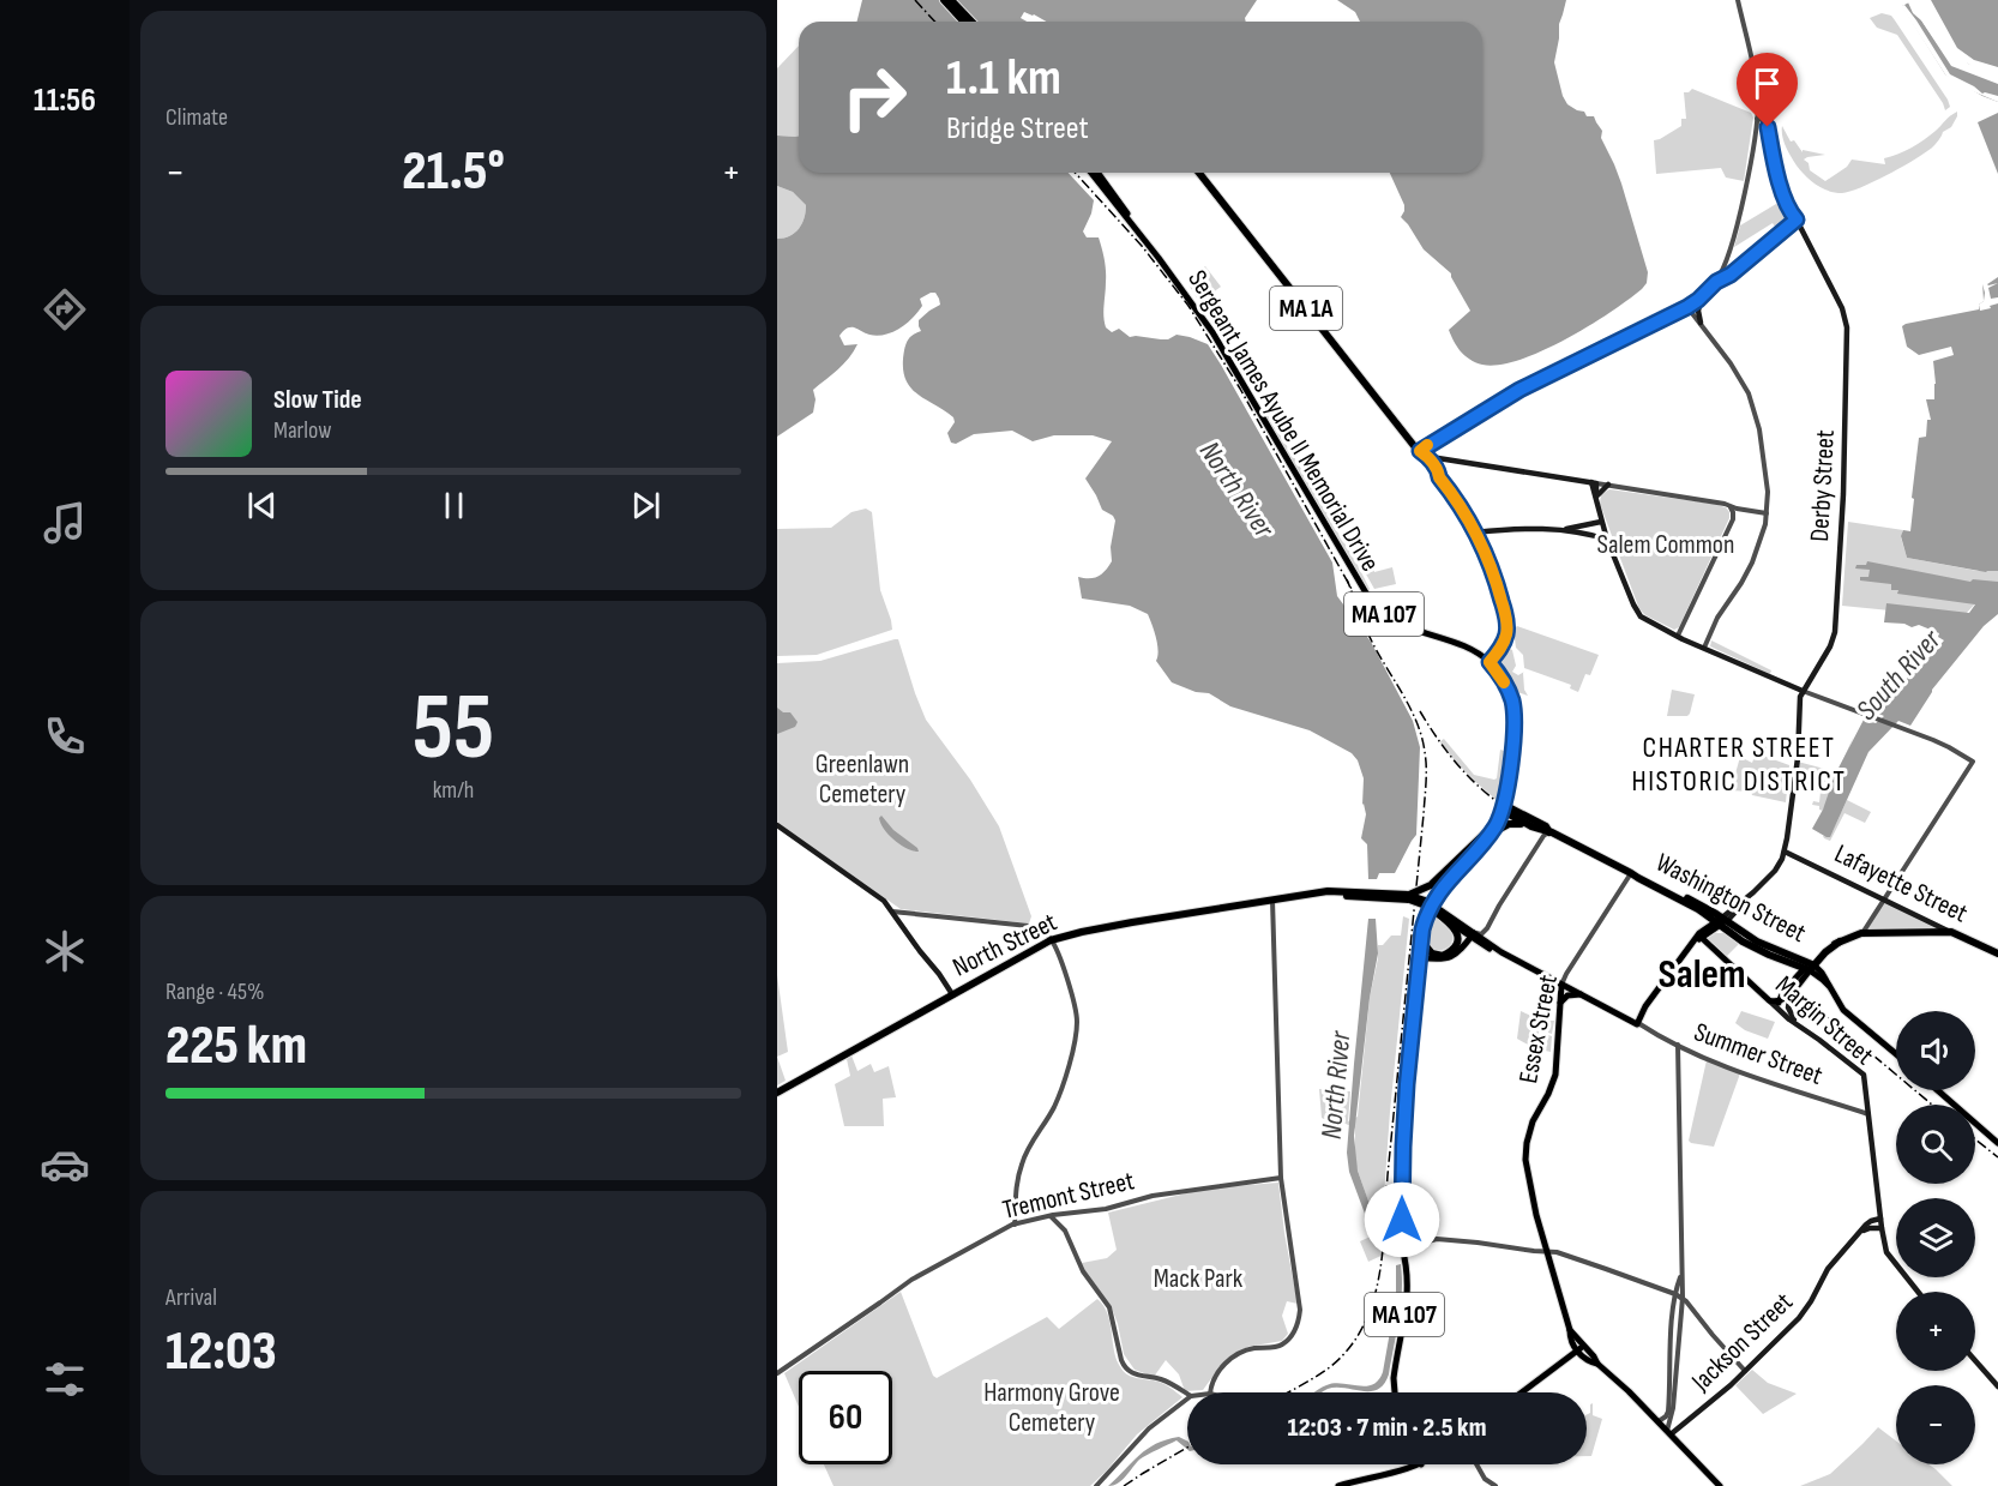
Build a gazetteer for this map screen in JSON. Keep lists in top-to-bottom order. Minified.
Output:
{"streets":{"highway":["MA 1A","MA 107","Lafayette Street","Washington Street","North Street"],"main road":["Sergeant James Ayube II Memorial Drive","Derby Street","Margin Street","Essex Street","Summer Street","Jackson Street"],"street":["Tremont Street"]},"crossings":[["Sergeant James Ayube II Memorial Drive","MA 107"],["Derby Street","Lafayette Street"],["MA 107","Washington Street"],["Lafayette Street","Washington Street"],["Washington Street","Essex Street"],["North Street","Essex Street"],["North Street","Summer Street"],["Margin Street","Summer Street"],["Margin Street","Jackson Street"],["Essex Street","Summer Street"]],"districts":["CHARTER STREET HISTORIC DISTRICT","Salem"],"water":["North River","South River"],"parks":["Salem Common","Greenlawn Cemetery","Mack Park","Harmony Grove Cemetery"],"page":{"tabs":"11:56","tile":["Climate",["55","km/h"],["Range · 45%","225 km"],["Arrival","12:03"]],"turn":["1.1 km","Bridge Street"],"heat":["−","21.5°","+"],"song":["Slow Tide","Marlow"],"map_buttons":["+","−"],"limit":"60","trip":"12:03 · 7 min · 2.5 km"}}
